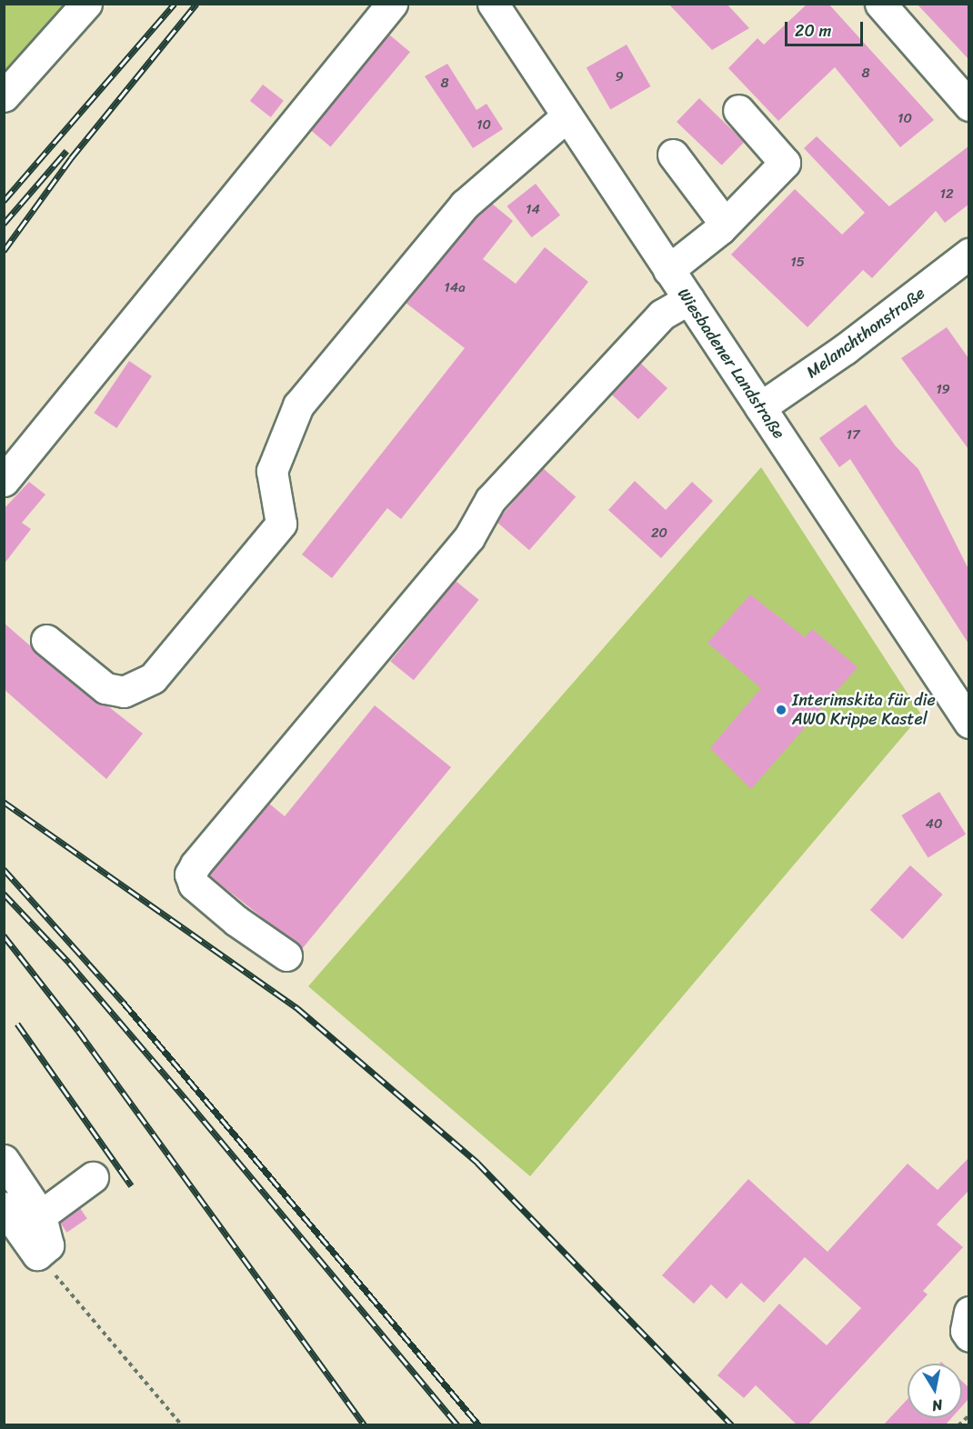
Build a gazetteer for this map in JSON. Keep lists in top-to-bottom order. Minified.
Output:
{"streets":{"main road":["Melanchthonstraße","Wiesbadener Landstraße"]},"crossings":[["Melanchthonstraße","Wiesbadener Landstraße"]],"places":["Interimskita für die AWO Krippe Kastel"],"house_numbers":["8","9","8","10","10","12","14","15","14a","19","17","20","40"],"scale_bar":"20 m","north":"bottom"}
